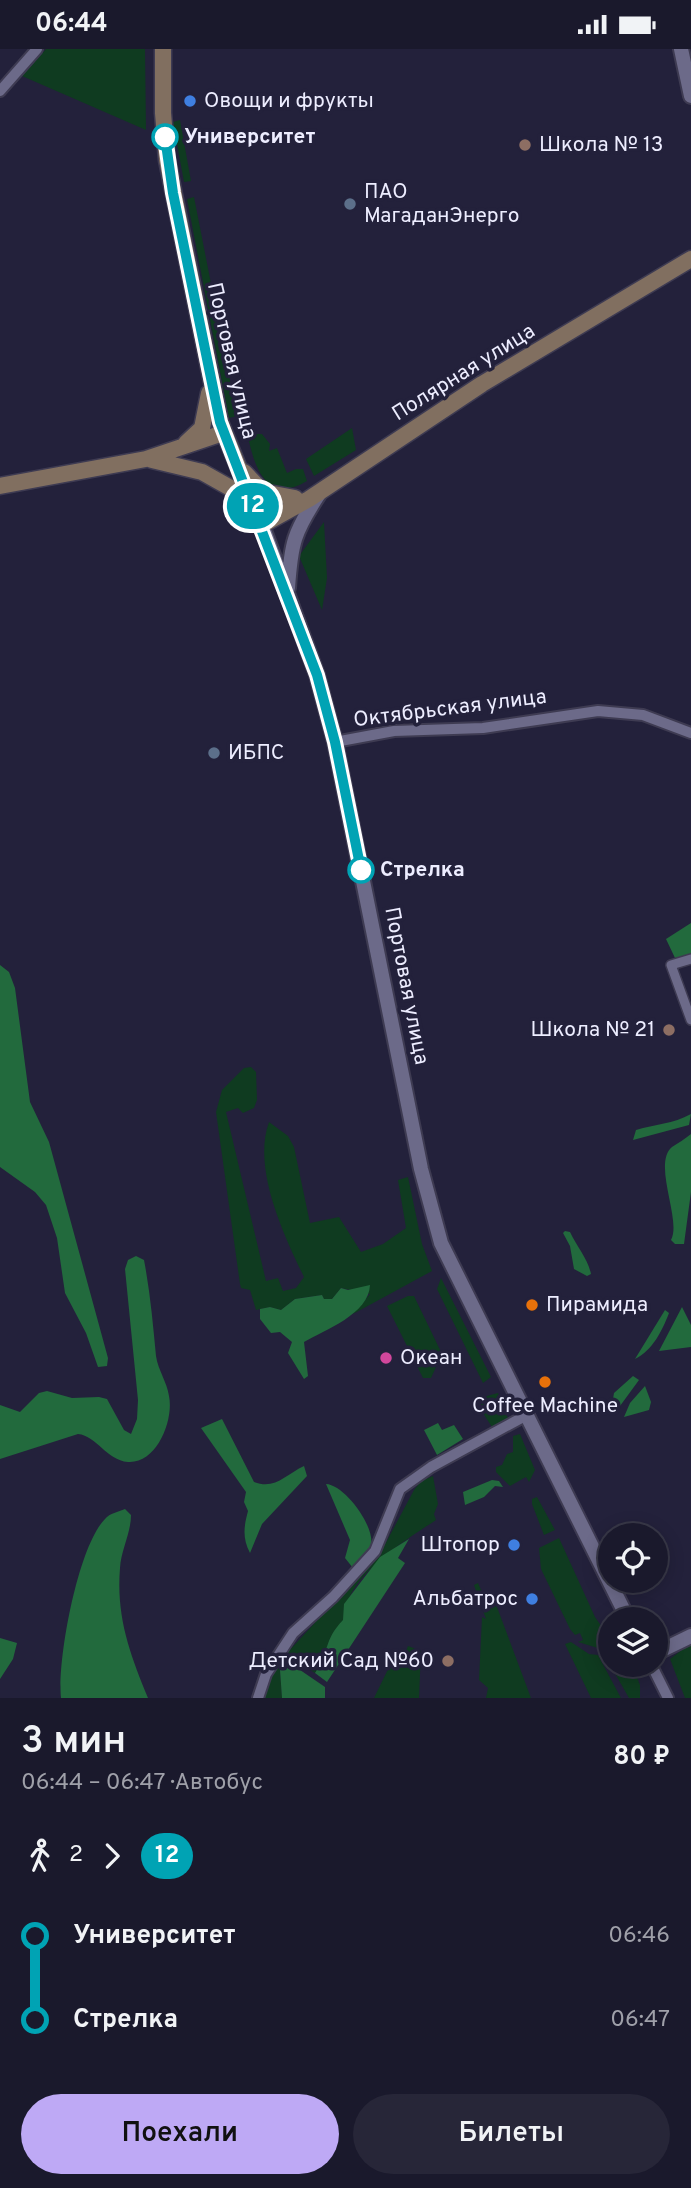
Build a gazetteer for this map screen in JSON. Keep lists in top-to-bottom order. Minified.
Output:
{"streets":{"main road":["Портовая улица","Полярная улица"],"street":["Октябрьская улица"]},"crossings":[["Портовая улица","Полярная улица"],["Портовая улица","Октябрьская улица"]],"places":["Овощи и фрукты","Университет","Школа № 13","ПАО МагаданЭнерго","ИБПС","Стрелка","Школа № 21","Пирамида","Океан","Coffee Machine","Штопор","Альбатрос","Детский Сад №60"],"lines":["bus line 12"],"page":{"status":"06:44","on_map":"12","heading":["3 мин","06:44 – 06:47 · Автобус","80 ₽"],"legs":["2","12"],"list":[{"name":"Университет","value":"06:46"},{"name":"Стрелка","value":"06:47"}],"buttons":["Поехали","Билеты"]}}
